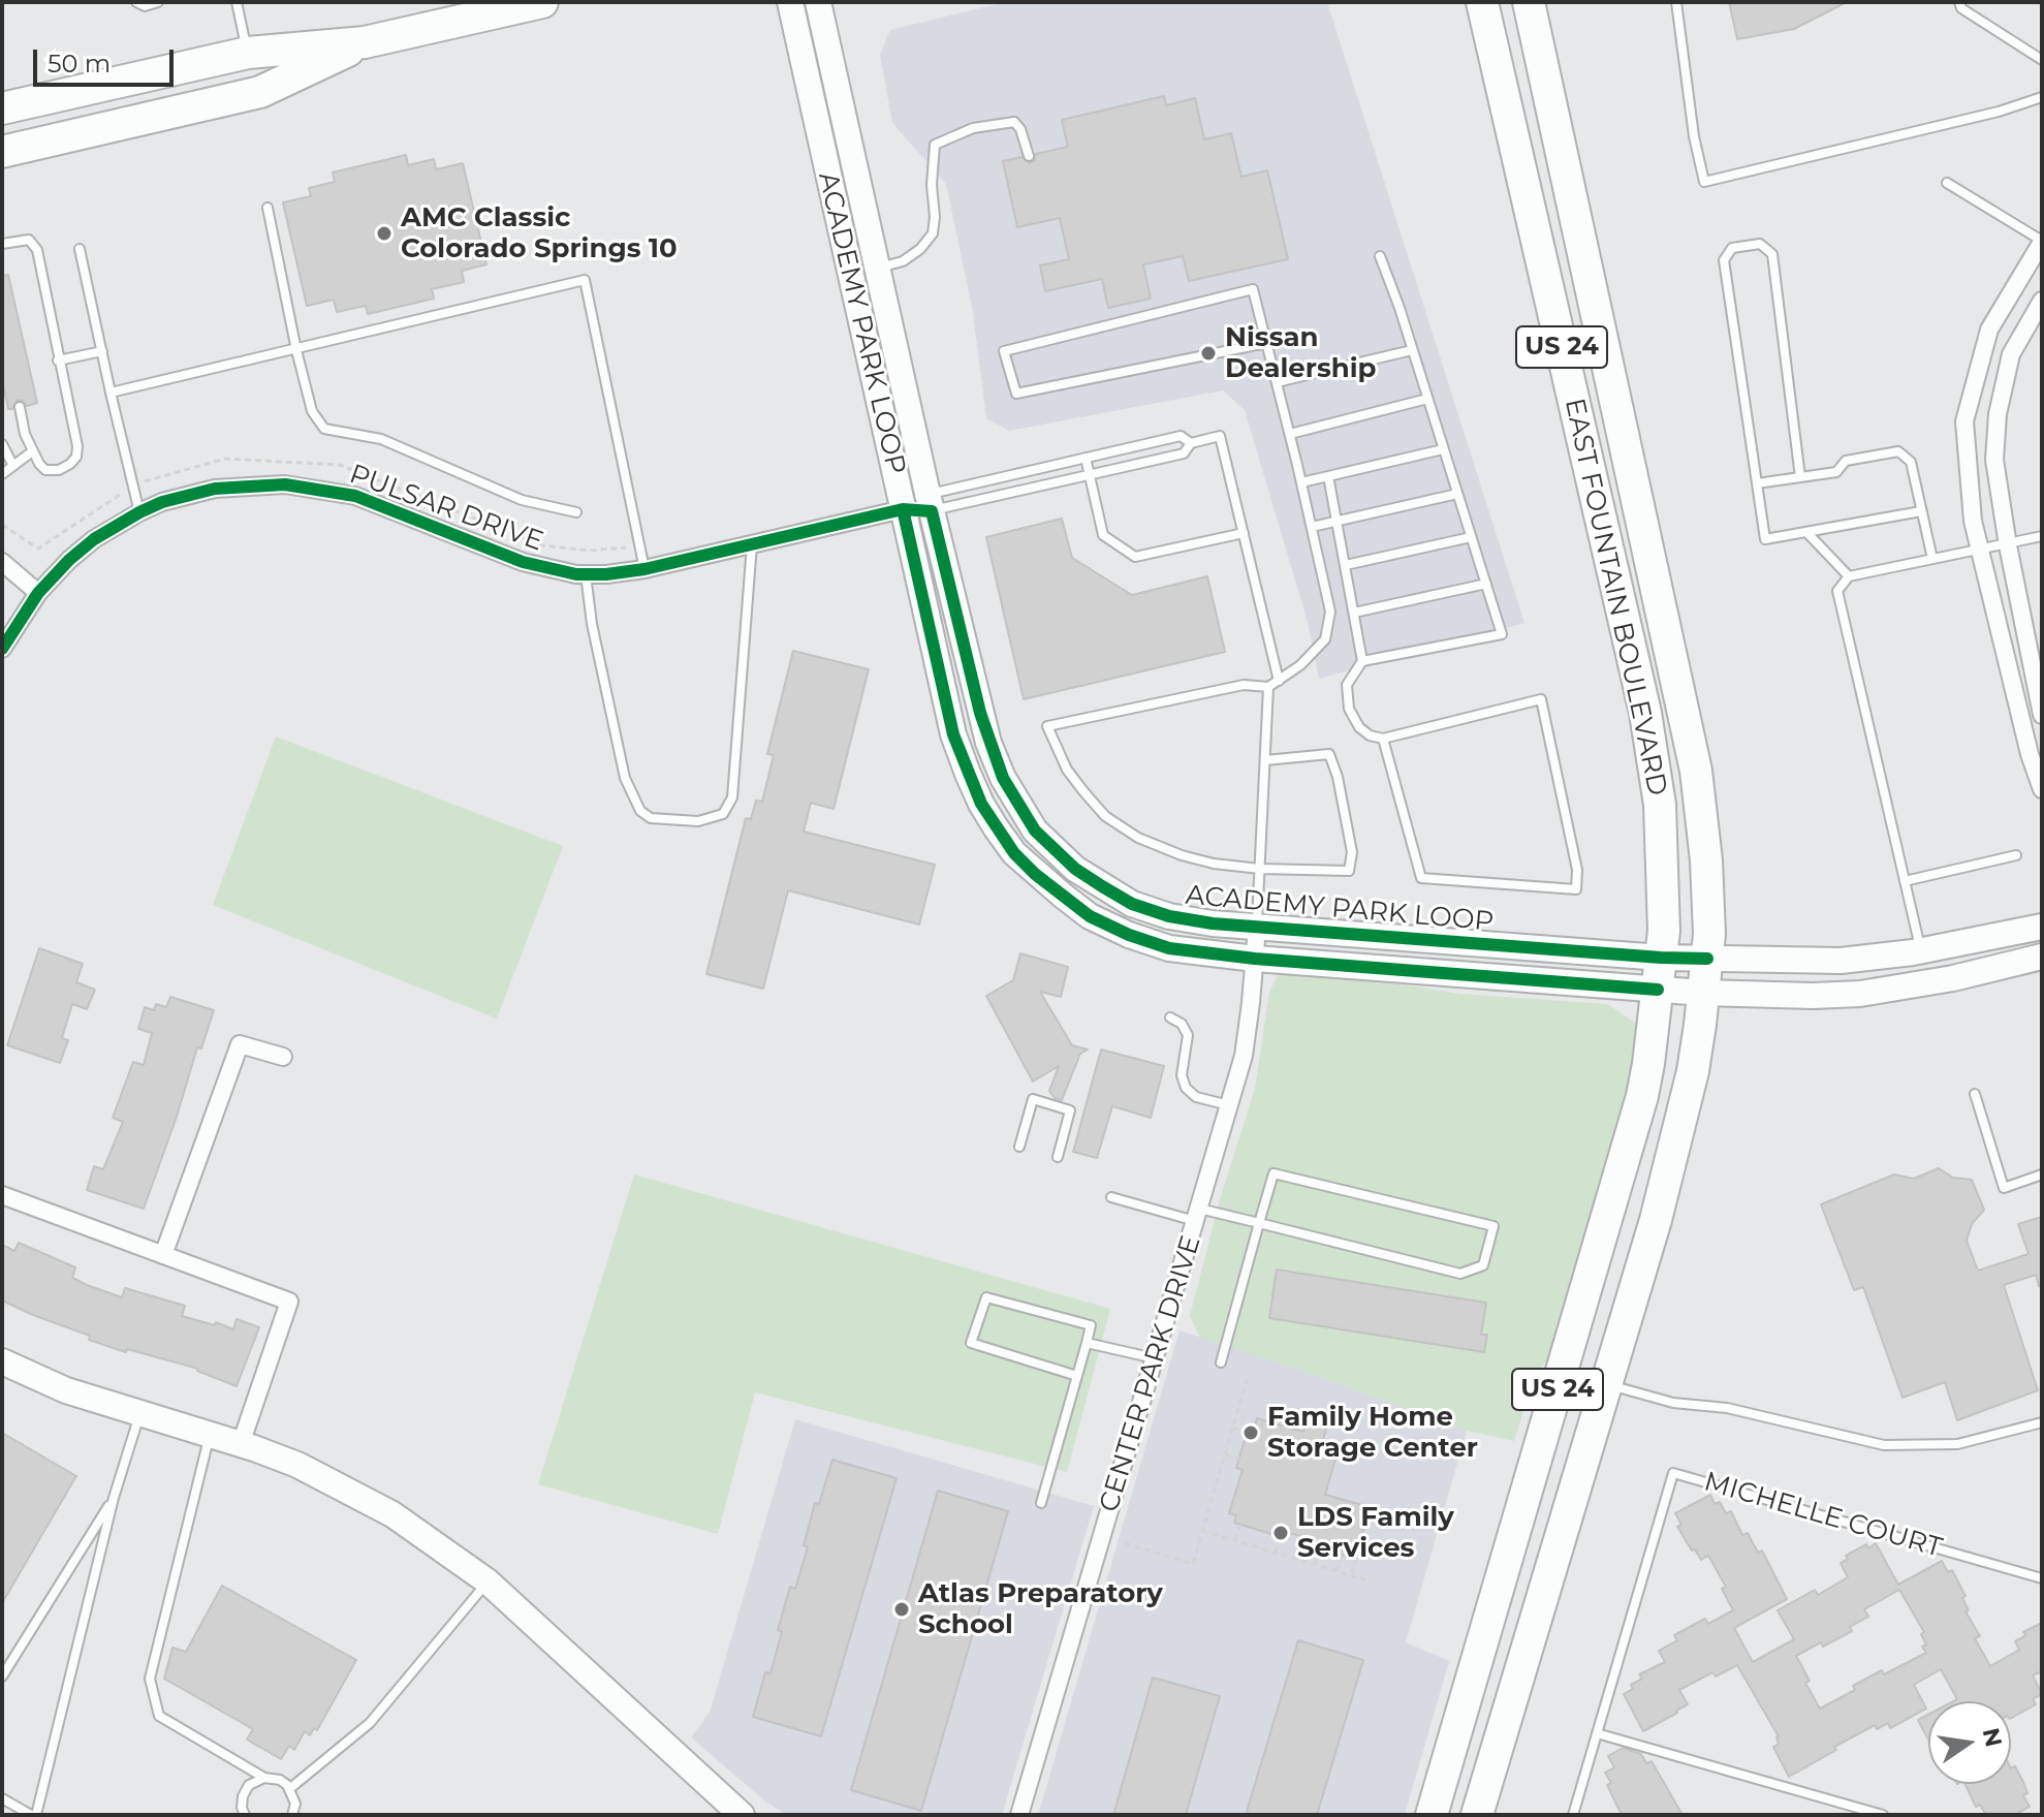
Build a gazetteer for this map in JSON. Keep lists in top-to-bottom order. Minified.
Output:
{"streets":{"highway":["US 24","EAST FOUNTAIN BOULEVARD"],"street":["ACADEMY PARK LOOP","PULSAR DRIVE","CENTER PARK DRIVE"],"lane":["MICHELLE COURT"]},"crossings":[["ACADEMY PARK LOOP","PULSAR DRIVE"],["ACADEMY PARK LOOP","EAST FOUNTAIN BOULEVARD"],["ACADEMY PARK LOOP","CENTER PARK DRIVE"]],"places":["AMC Classic Colorado Springs 10","Nissan Dealership","Family Home Storage Center","LDS Family Services","Atlas Preparatory School"],"scale_bar":"50 m","north":"right"}
